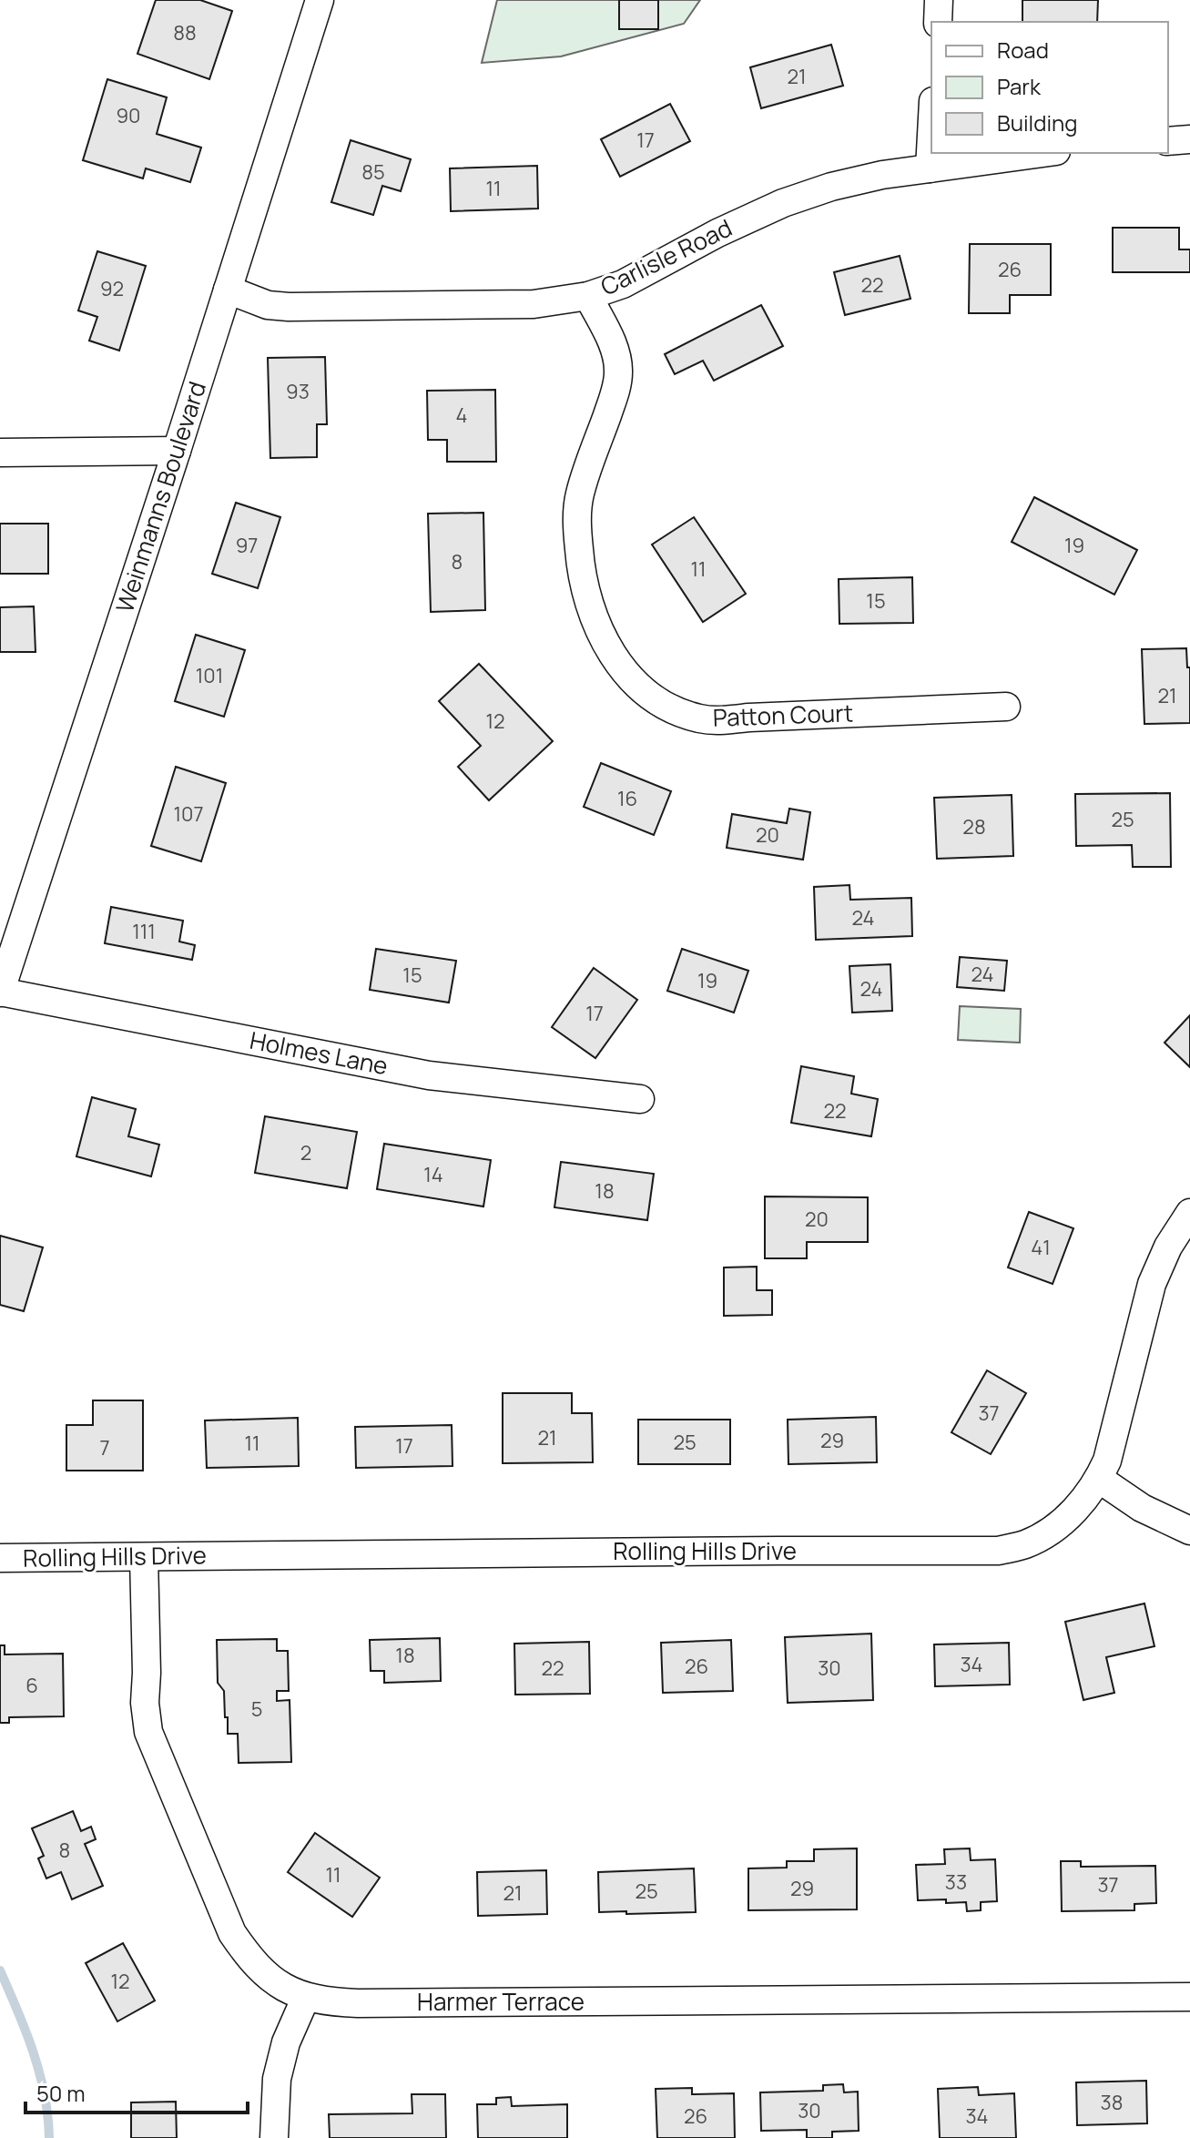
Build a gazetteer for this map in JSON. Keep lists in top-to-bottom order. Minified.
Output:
{"streets":{"street":["Carlisle Road","Weinmanns Boulevard","Patton Court","Holmes Lane","Rolling Hills Drive","Harmer Terrace"]},"crossings":[["Carlisle Road","Weinmanns Boulevard"],["Carlisle Road","Patton Court"],["Weinmanns Boulevard","Holmes Lane"],["Rolling Hills Drive","Harmer Terrace"]],"house_numbers":["88","21","90","17","85","11","26","22","92","93","4","97","19","8","11","15","101","21","12","16","107","25","28","20","24","111","24","15","19","24","17","22","2","14","18","20","41","37","21","29","25","11","17","7","18","34","26","22","30","6","5","8","11","33","37","29","25","21","12","38","30","26","34"],"legend":["Road","Park","Building"],"scale_bar":"50 m"}
